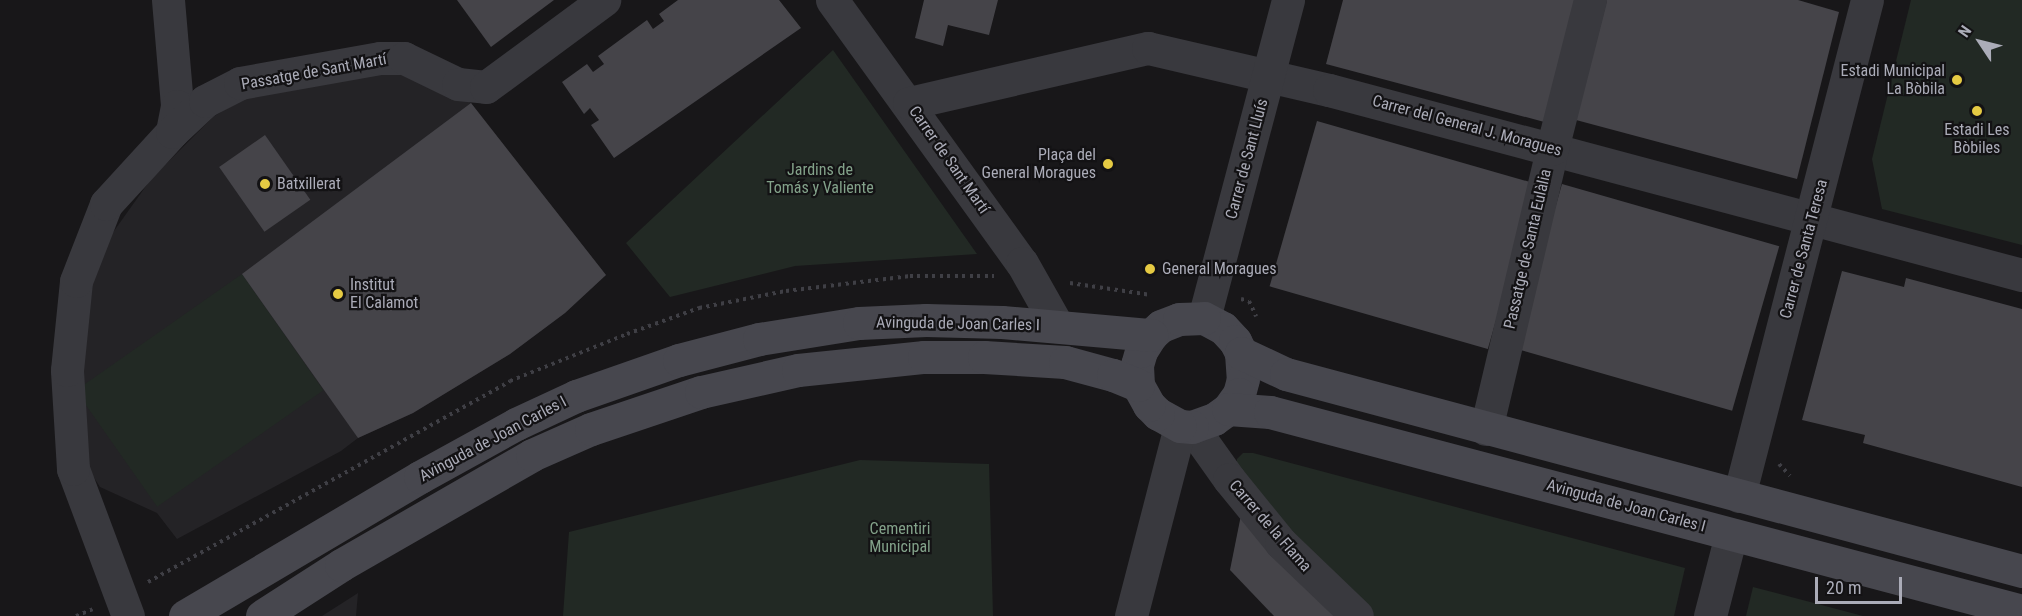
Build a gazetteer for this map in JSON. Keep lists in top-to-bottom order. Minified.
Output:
{"streets":{"main road":["Avinguda de Joan Carles I"],"street":["Passatge de Sant Martí","Carrer del General J. Moragues","Carrer de Sant Lluís","Carrer de Sant Martí","Passatge de Santa Eulàlia","Carrer de Santa Teresa","Carrer de la Flama"]},"crossings":[["Carrer del General J. Moragues","Carrer de Sant Lluís"],["Carrer del General J. Moragues","Carrer de Sant Martí"],["Carrer del General J. Moragues","Passatge de Santa Eulàlia"],["Carrer del General J. Moragues","Carrer de Santa Teresa"],["Carrer de Sant Lluís","Avinguda de Joan Carles I"],["Carrer de Sant Lluís","Carrer de la Flama"],["Carrer de Sant Martí","Avinguda de Joan Carles I"],["Avinguda de Joan Carles I","Carrer de la Flama"]],"parks":["Jardins de Tomás y Valiente","Cementiri Municipal"],"places":["Estadi Municipal La Bòbila","Estadi Les Bòbiles","Plaça del General Moragues","Batxillerat","General Moragues","Institut El Calamot"],"scale_bar":"20 m","north":"top left"}
